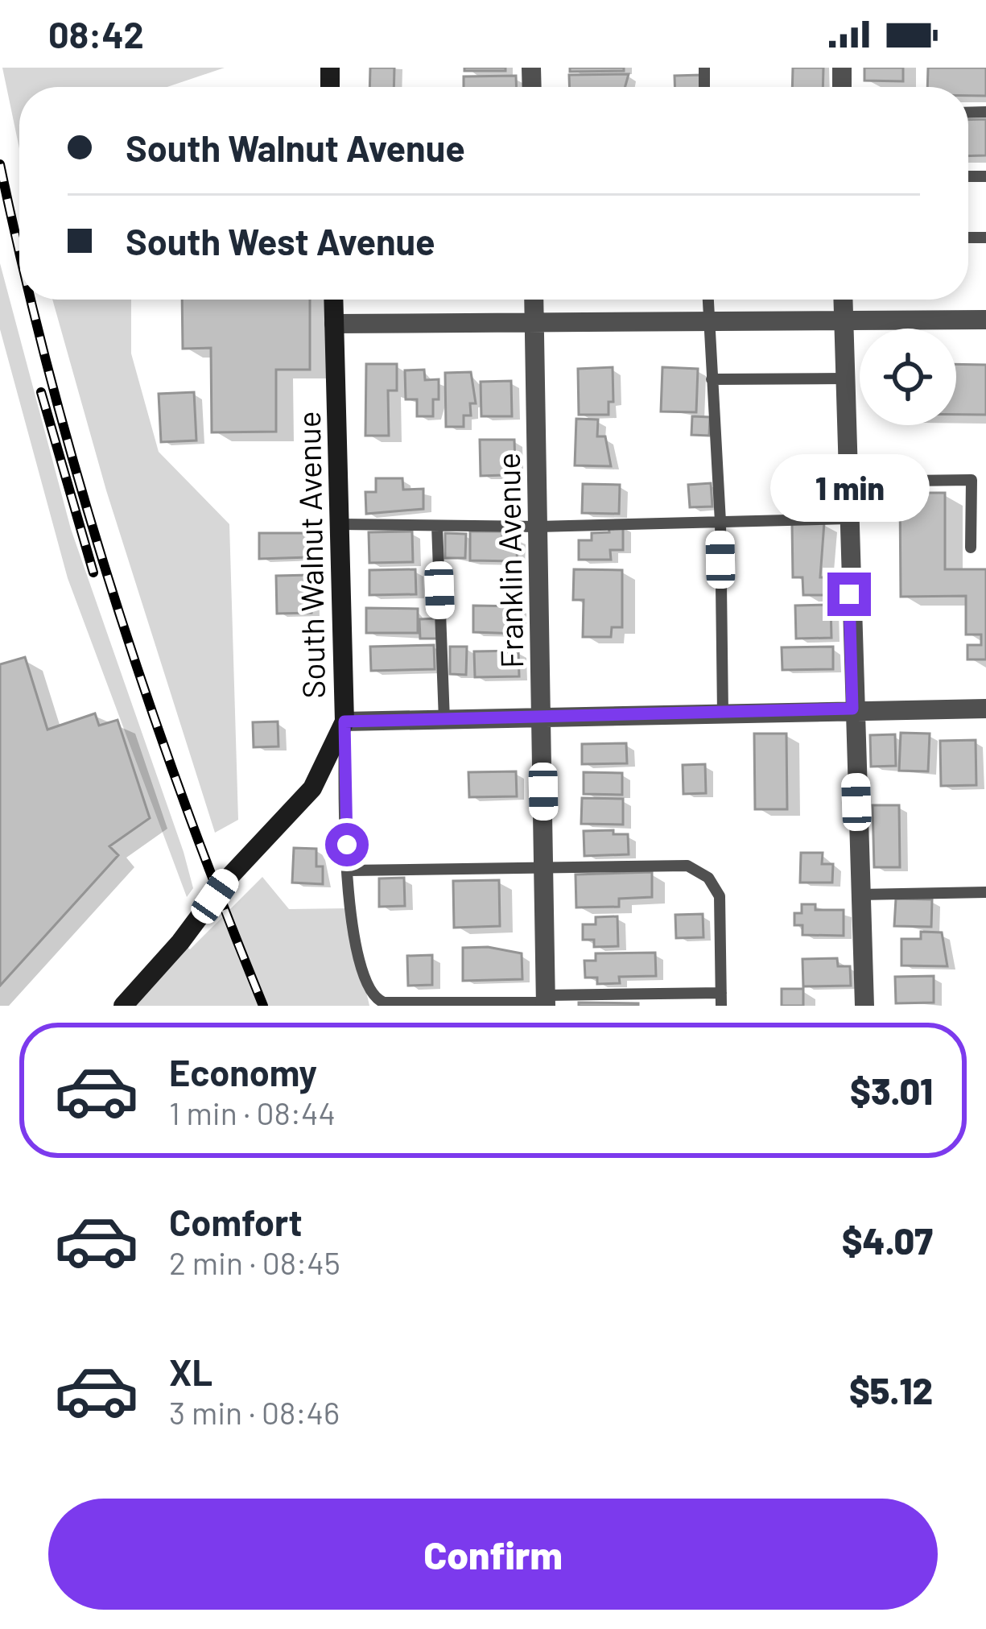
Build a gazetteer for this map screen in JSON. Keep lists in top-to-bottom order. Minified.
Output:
{"streets":{"main road":["South Walnut Avenue"],"street":["Franklin Avenue"]},"crossings":[["South Walnut Avenue","Franklin Avenue"]],"page":{"status":"08:42","banner":["South Walnut Avenue","South West Avenue"],"bubble":"1 min","list":[{"name":"Economy","note":"1 min · 08:44","value":"$3.01"},{"name":"Comfort","note":"2 min · 08:45","value":"$4.07"},{"name":"XL","note":"3 min · 08:46","value":"$5.12"}],"buttons":"Confirm"}}
